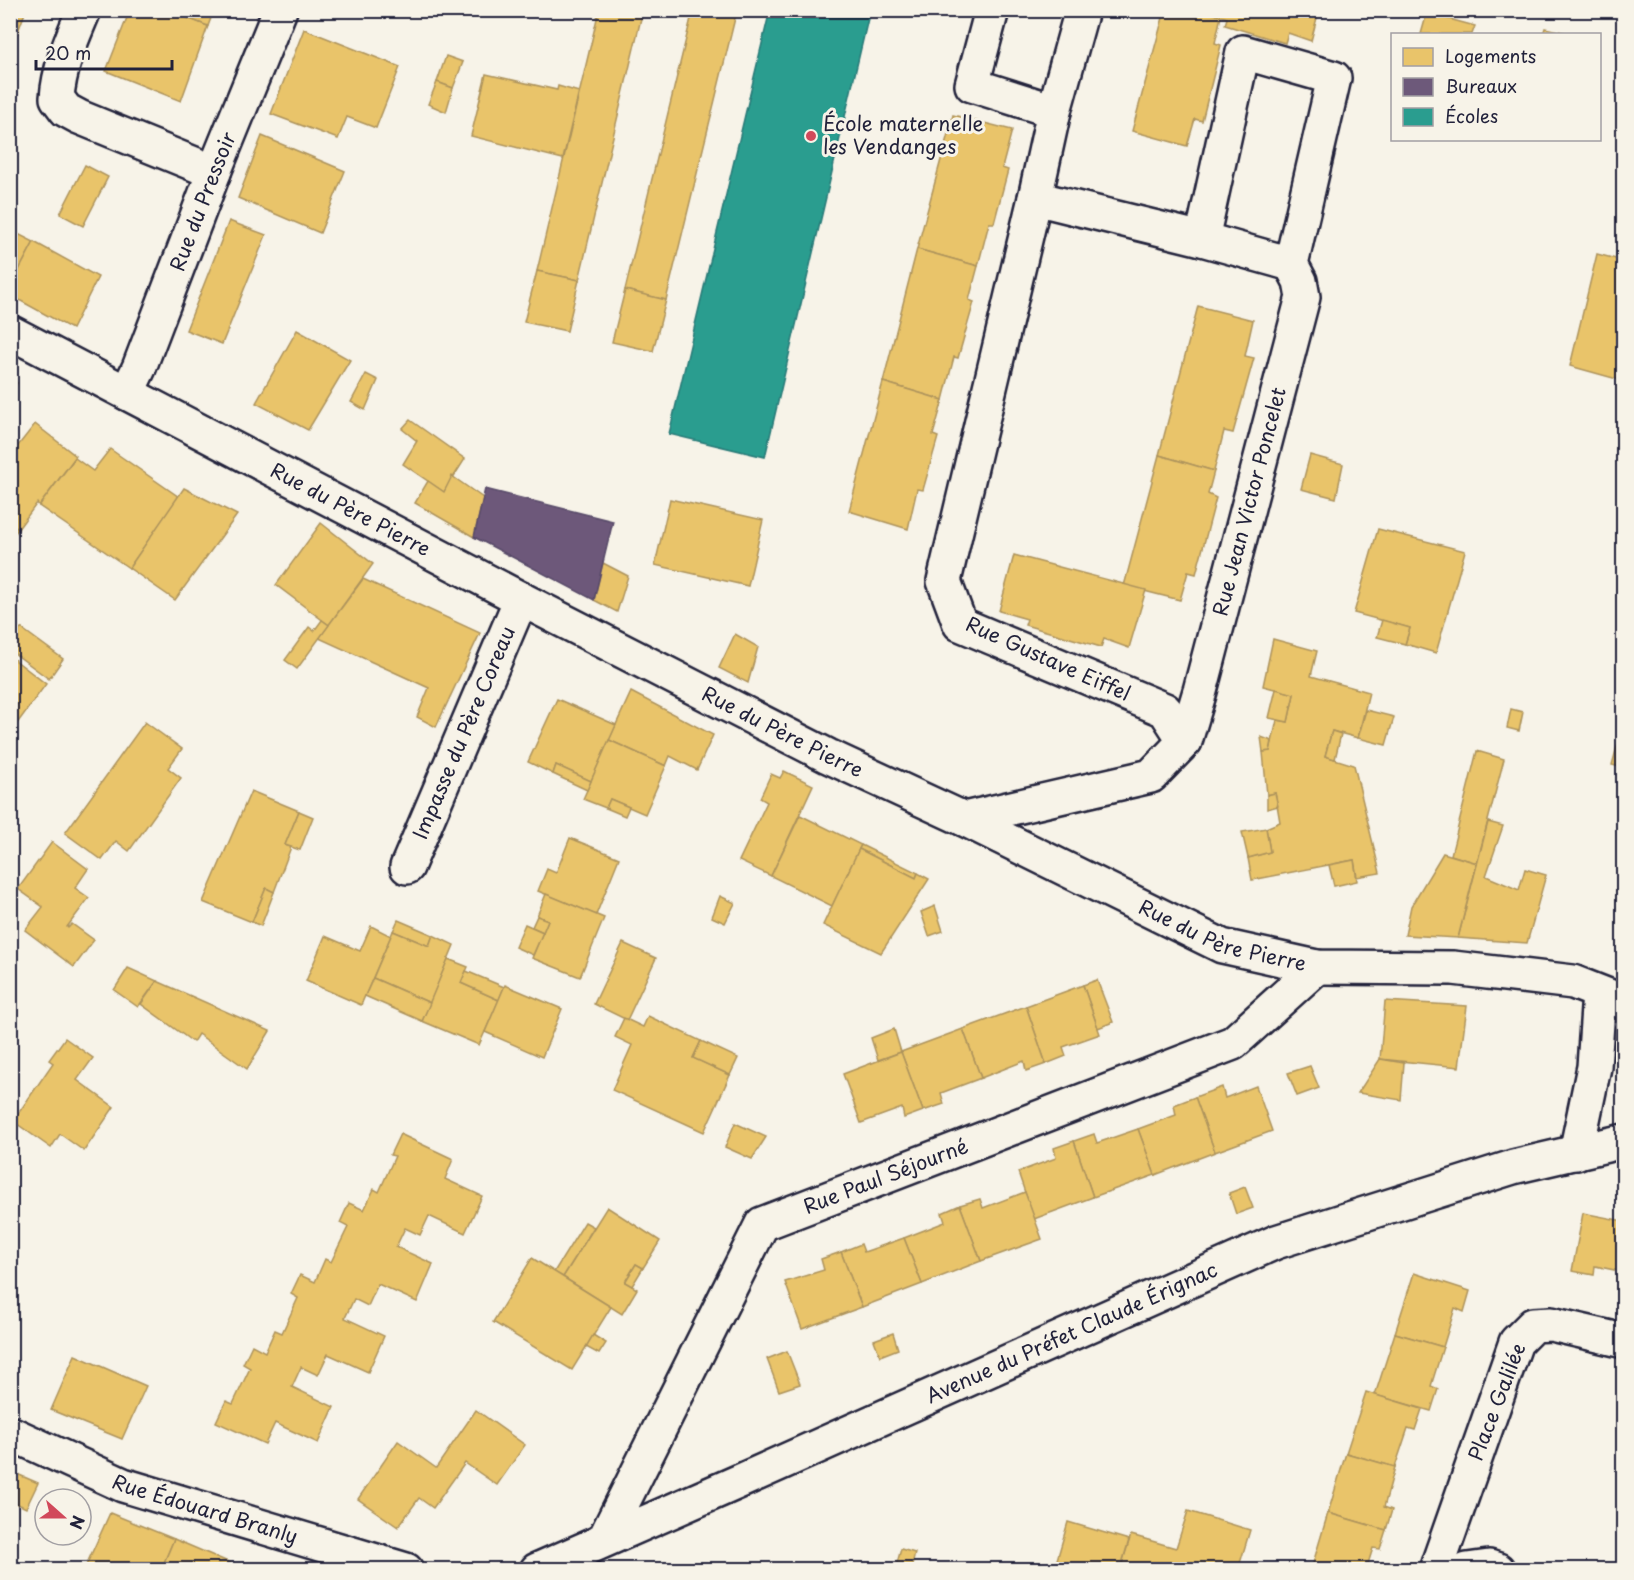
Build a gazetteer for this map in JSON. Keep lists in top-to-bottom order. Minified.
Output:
{"streets":{"street":["Rue du Pressoir","Rue Jean Victor Poncelet","Rue du Père Pierre","Rue Gustave Eiffel","Impasse du Père Coreau","Rue Paul Séjourné","Avenue du Préfet Claude Érignac","Place Galilée","Rue Édouard Branly"]},"crossings":[["Rue du Pressoir","Rue du Père Pierre"],["Rue Jean Victor Poncelet","Rue Gustave Eiffel"],["Rue du Père Pierre","Impasse du Père Coreau"],["Rue du Père Pierre","Rue Paul Séjourné"],["Rue du Père Pierre","Avenue du Préfet Claude Érignac"],["Rue Paul Séjourné","Avenue du Préfet Claude Érignac"]],"places":["École maternelle les Vendanges"],"legend":["Logements","Bureaux","Écoles"],"scale_bar":"20 m","north":"right"}
